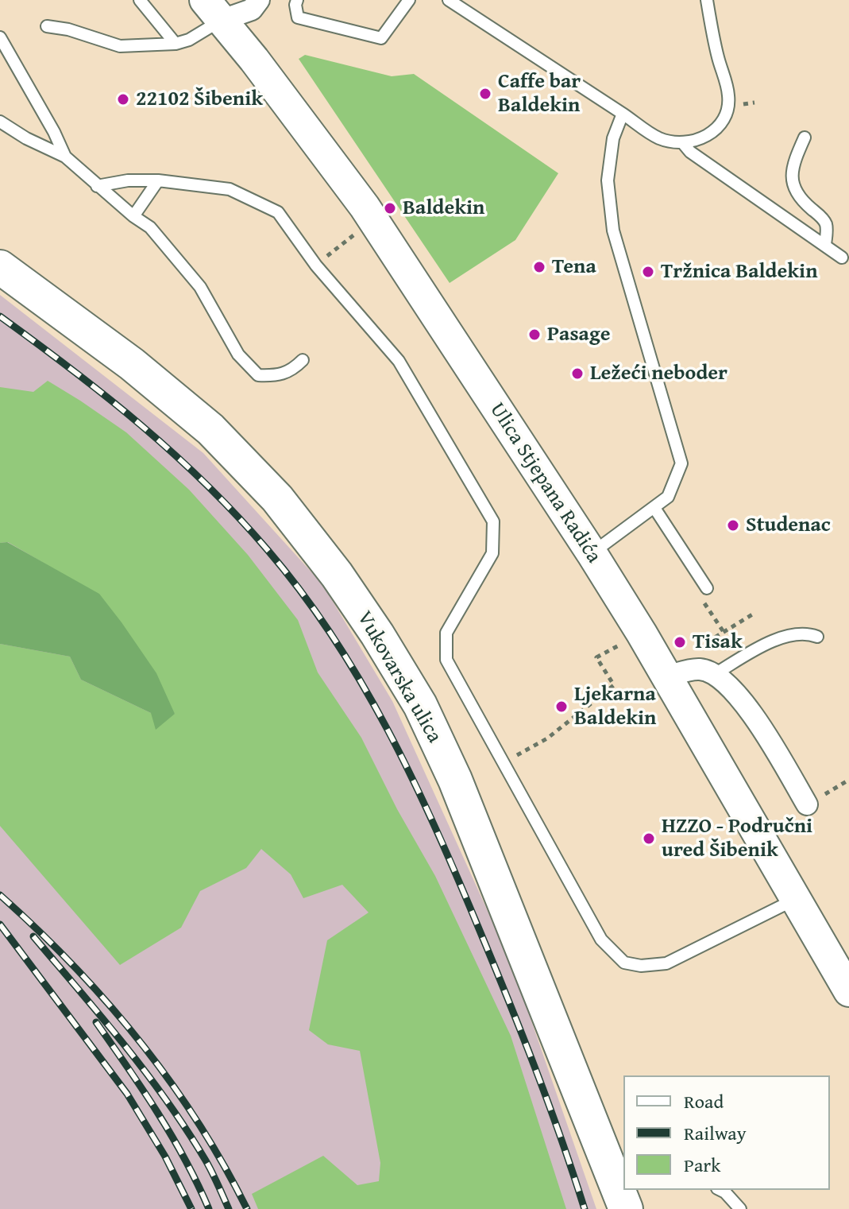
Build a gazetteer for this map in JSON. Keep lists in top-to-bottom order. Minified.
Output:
{"streets":{"main road":["Ulica Stjepana Radića","Vukovarska ulica"]},"places":["Caffe bar Baldekin","22102 Šibenik","Baldekin","Tena","Tržnica Baldekin","Pasage","Ležeći neboder","Studenac","Tisak","Ljekarna Baldekin","HZZO - Područni ured Šibenik"],"legend":["Road","Railway","Park"]}
